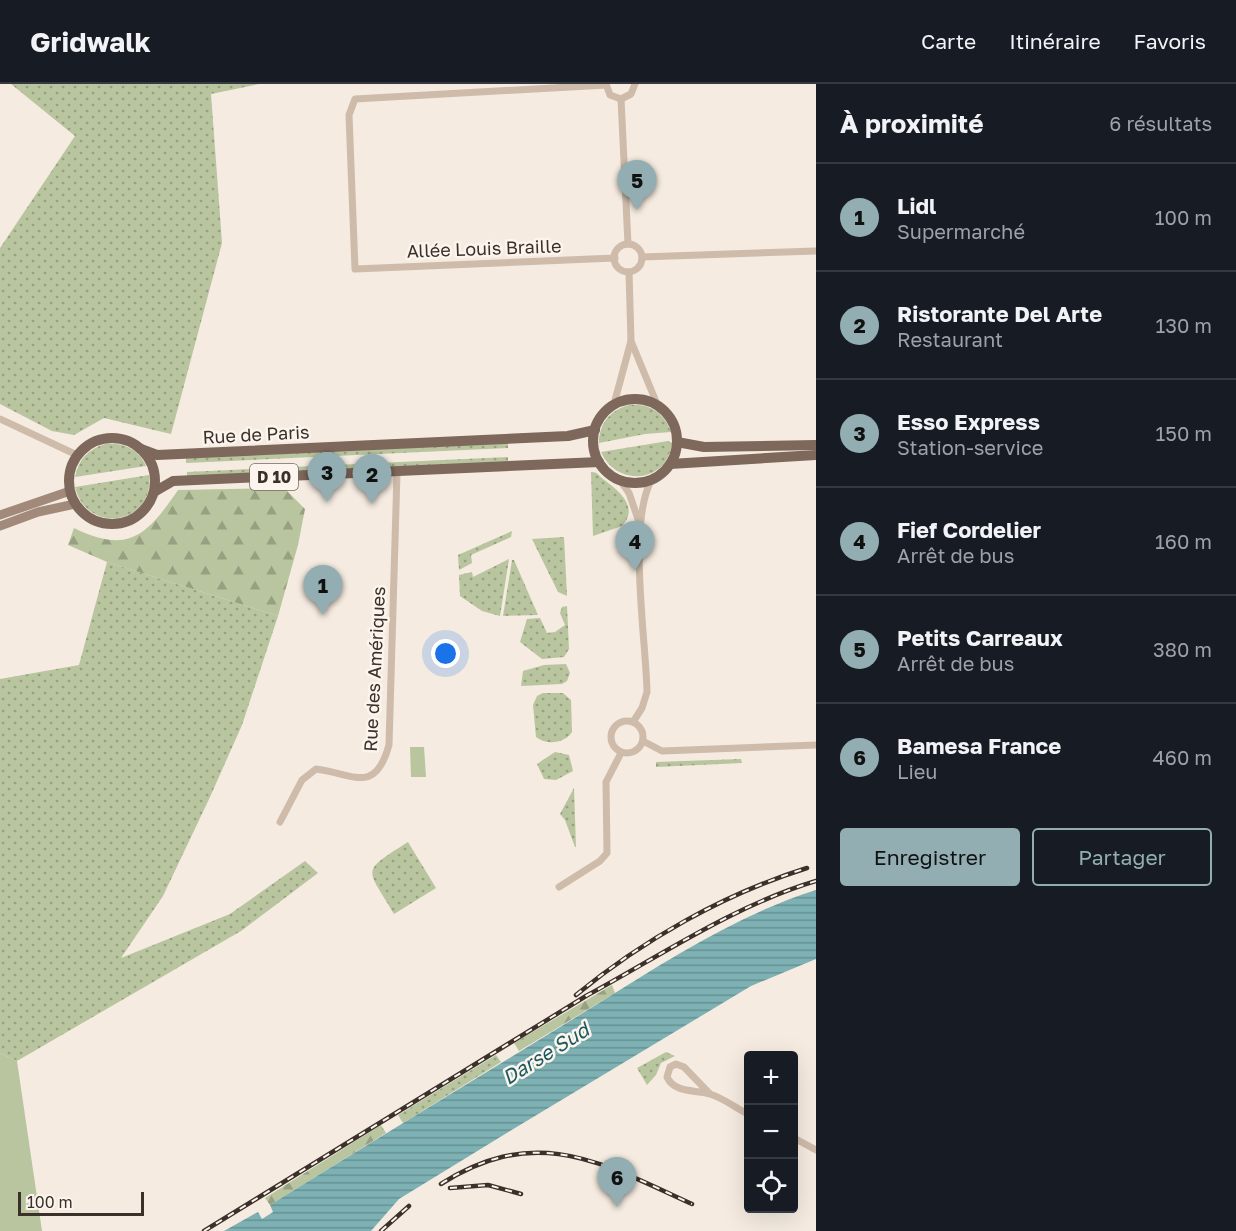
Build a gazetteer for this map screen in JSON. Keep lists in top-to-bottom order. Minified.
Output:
{"streets":{"main road":["Rue de Paris","D 10"],"street":["Allée Louis Braille","Rue des Amériques"]},"crossings":[["Rue de Paris","D 10"],["D 10","Rue des Amériques"]],"water":["Darse Sud"],"scale_bar":"100 m","page":{"header":"Gridwalk","nav":["Carte","Itinéraire","Favoris"],"heading":["À proximité","6 résultats"],"pins":["5","3","2","4","1","6"],"list":[{"mark":"1","name":"Lidl","note":"Supermarché","value":"100 m"},{"mark":"2","name":"Ristorante Del Arte","note":"Restaurant","value":"130 m"},{"mark":"3","name":"Esso Express","note":"Station-service","value":"150 m"},{"mark":"4","name":"Fief Cordelier","note":"Arrêt de bus","value":"160 m"},{"mark":"5","name":"Petits Carreaux","note":"Arrêt de bus","value":"380 m"},{"mark":"6","name":"Bamesa France","note":"Lieu","value":"460 m"}],"buttons":["Enregistrer","Partager"],"map_buttons":["+","−"],"scale":"100 m"}}
